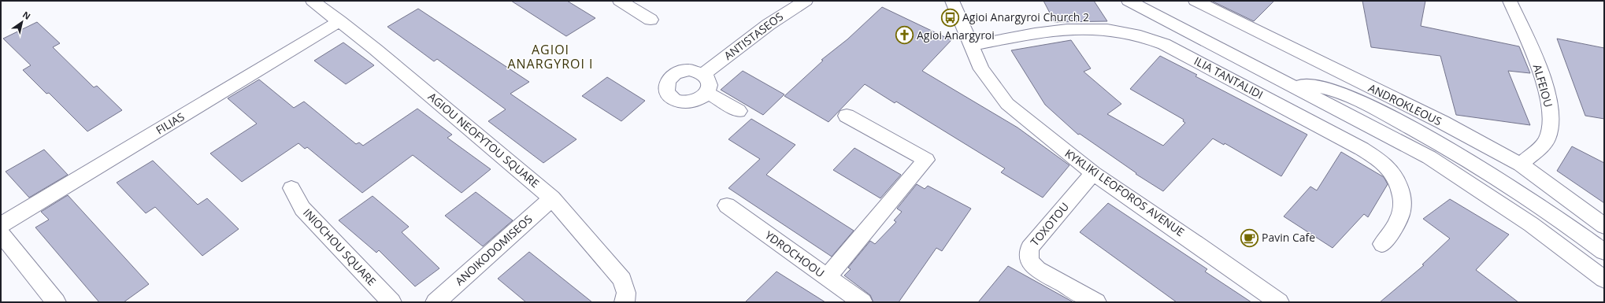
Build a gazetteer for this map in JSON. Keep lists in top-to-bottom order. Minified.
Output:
{"streets":{"street":["ANTISTASEOS","ILIA TANTALIDI","ALFEIOU","ANDROKLEOUS","FILIAS","AGIOU NEOFYTOU SQUARE","KYKLIKI LEOFOROS AVENUE","TOXOTOU","INIOCHOU SQUARE","ANOIKODOMISEOS","YDROCHOOU"]},"crossings":[["ILIA TANTALIDI","KYKLIKI LEOFOROS AVENUE"],["ALFEIOU","ANDROKLEOUS"],["FILIAS","AGIOU NEOFYTOU SQUARE"],["AGIOU NEOFYTOU SQUARE","ANOIKODOMISEOS"],["KYKLIKI LEOFOROS AVENUE","TOXOTOU"]],"districts":["AGIOI ANARGYROI I"],"places":{"bus stop":["Agioi Anargyroi Church 2"],"church":["Agioi Anargyroi"],"cafe":["Pavin Cafe"]},"north":"top right"}
